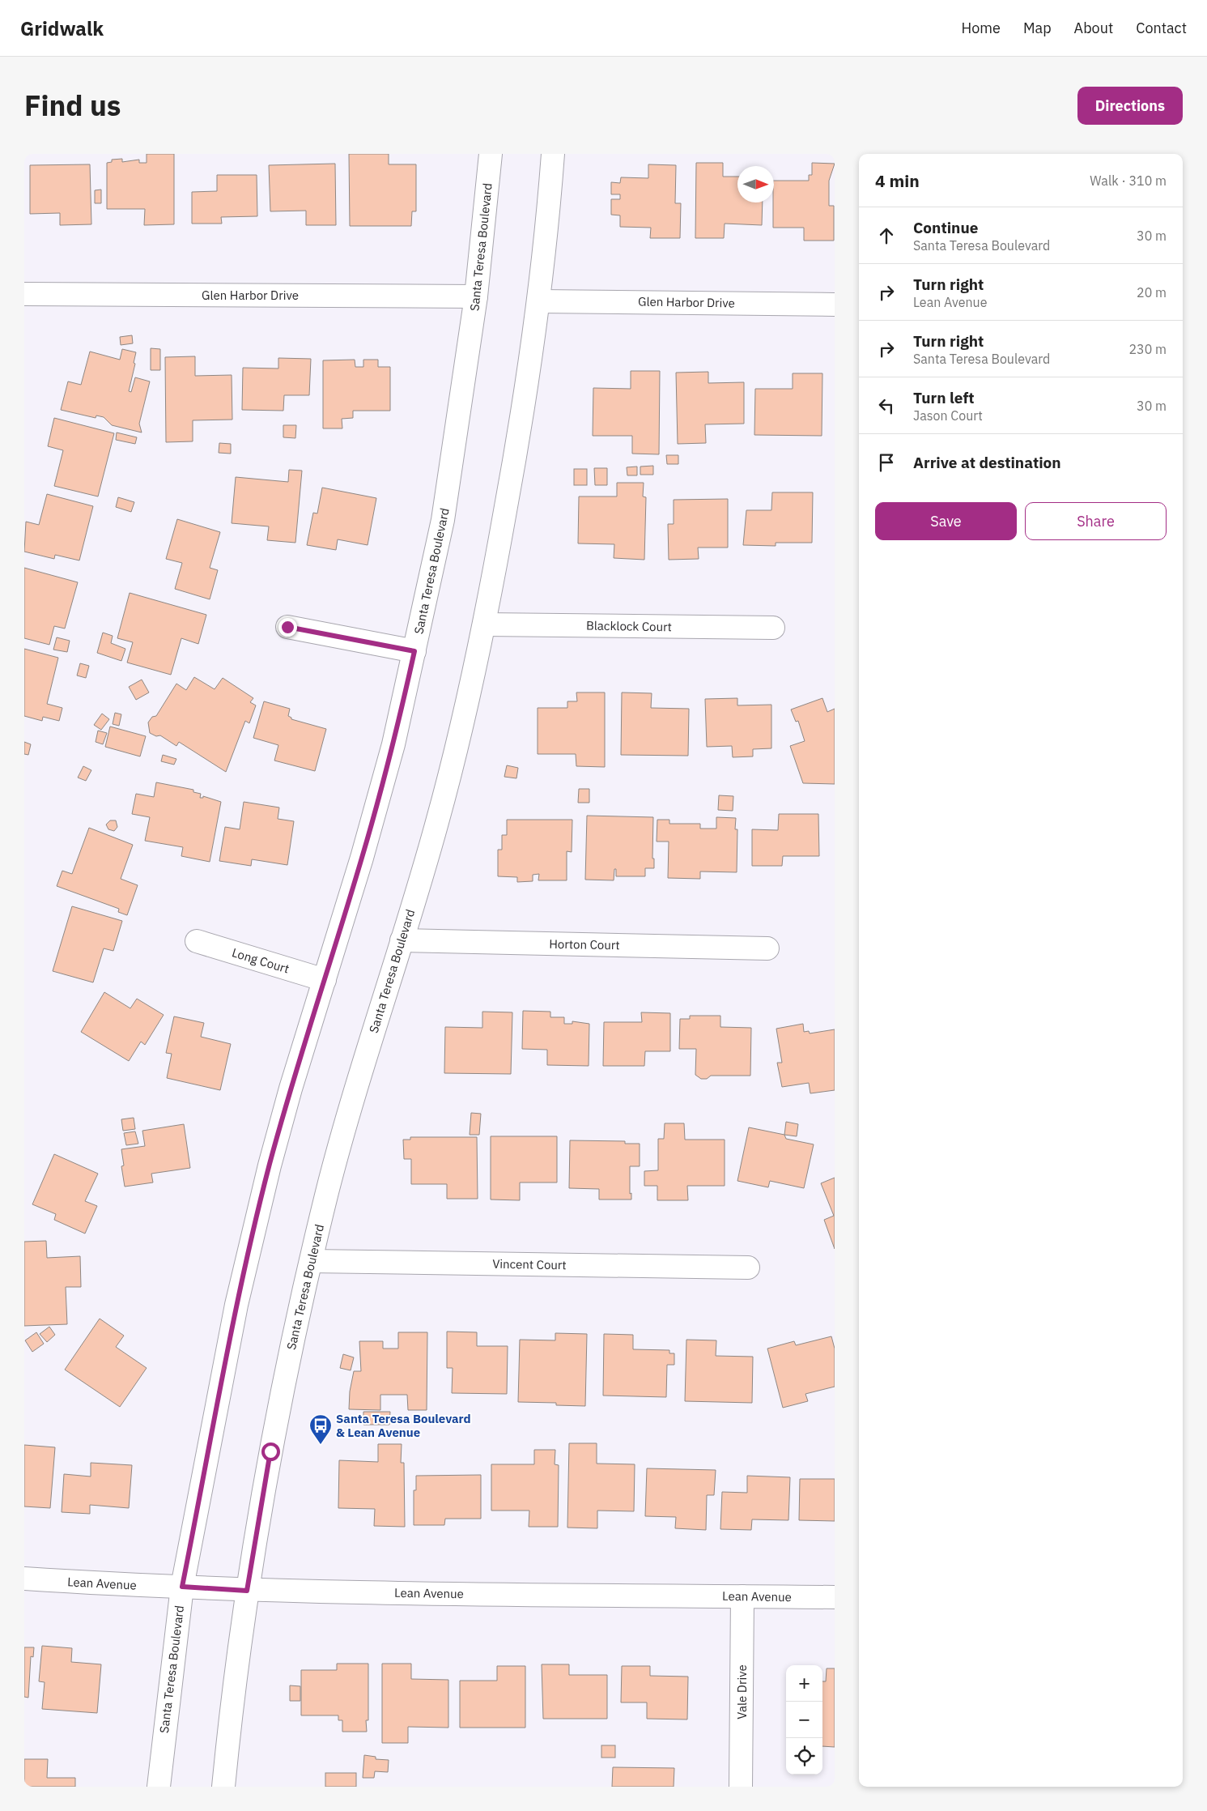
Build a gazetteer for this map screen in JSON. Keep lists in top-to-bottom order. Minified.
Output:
{"streets":{"main road":["Santa Teresa Boulevard","Glen Harbor Drive","Blacklock Court","Horton Court","Long Court","Vincent Court","Lean Avenue","Vale Drive"]},"crossings":[["Santa Teresa Boulevard","Glen Harbor Drive"],["Santa Teresa Boulevard","Blacklock Court"],["Santa Teresa Boulevard","Horton Court"],["Santa Teresa Boulevard","Long Court"],["Santa Teresa Boulevard","Vincent Court"],["Santa Teresa Boulevard","Lean Avenue"],["Lean Avenue","Vale Drive"]],"places":{"bus stop":["Santa Teresa Boulevard & Lean Avenue"]},"north":"right","page":{"header":"Gridwalk","nav":["Home","Map","About","Contact"],"title":"Find us","buttons":["Directions",["Save","Share"]],"heading":["4 min","Walk · 310 m"],"list":[["Continue","Santa Teresa Boulevard","30 m"],["Turn right","Lean Avenue","20 m"],["Turn right","Santa Teresa Boulevard","230 m"],["Turn left","Jason Court","30 m"],"Arrive at destination"],"map_buttons":["+","−"]}}
